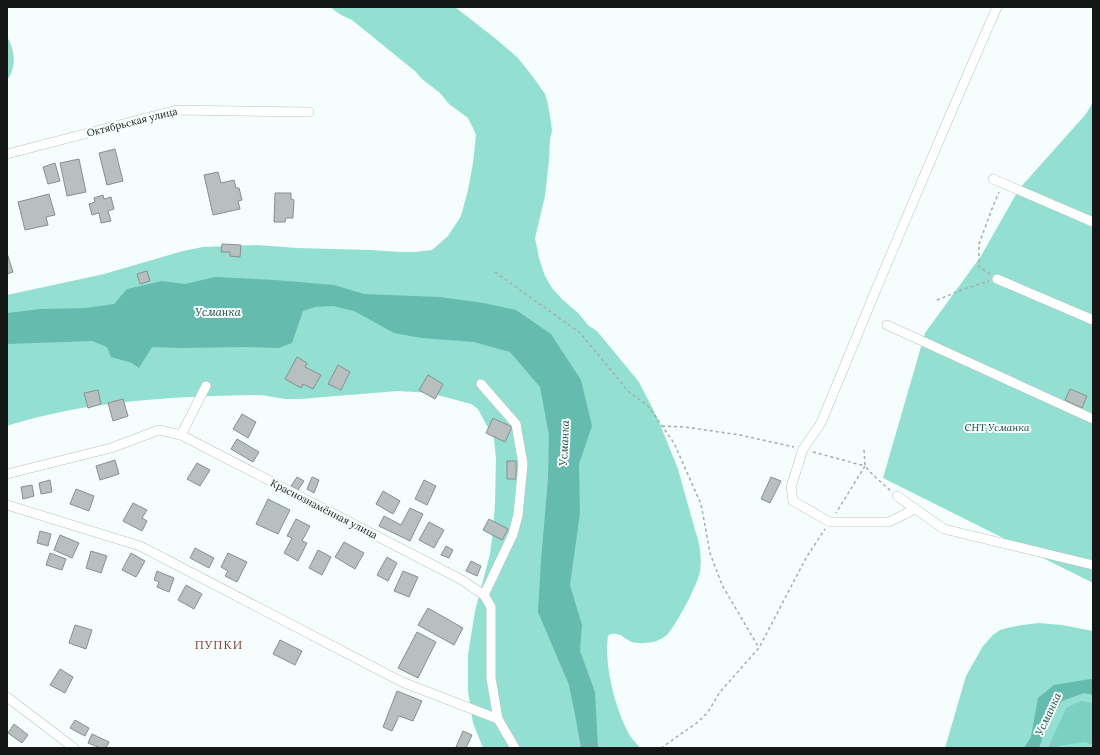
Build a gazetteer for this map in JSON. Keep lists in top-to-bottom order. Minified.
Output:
{"streets":{"street":["Октябрьская улица","Краснознамённая улица"]},"districts":["ПУПКИ"],"water":["Усманка"],"parks":["СНТ Усманка"]}
